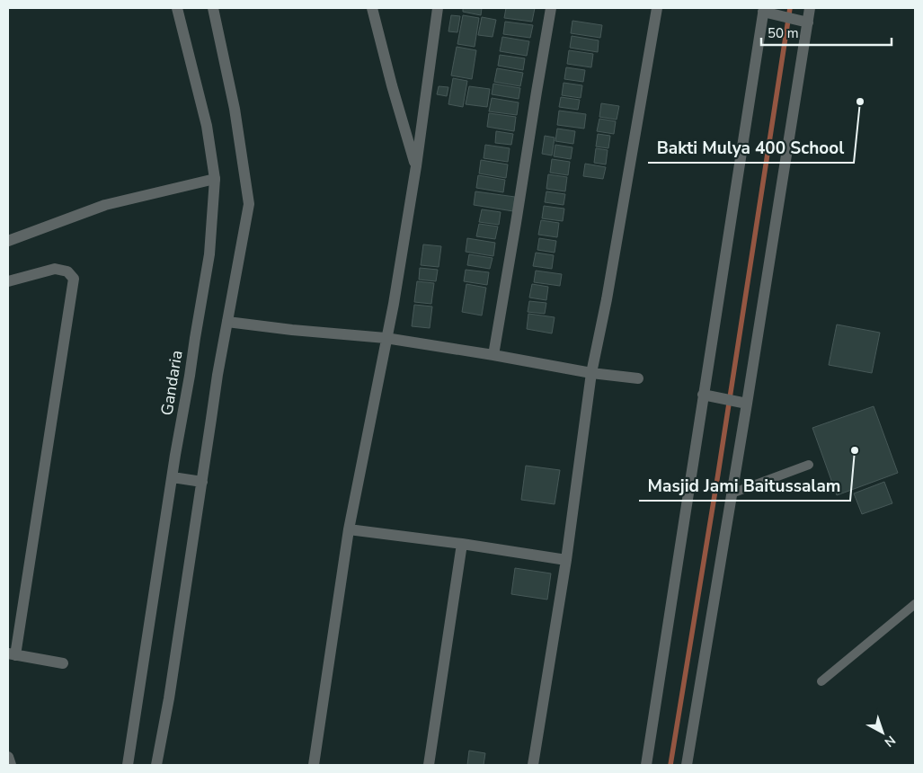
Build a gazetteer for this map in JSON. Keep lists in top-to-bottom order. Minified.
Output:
{"streets":{"street":["Gandaria"]},"places":["Bakti Mulya 400 School","Masjid Jami Baitussalam"],"scale_bar":"50 m","north":"bottom right"}
